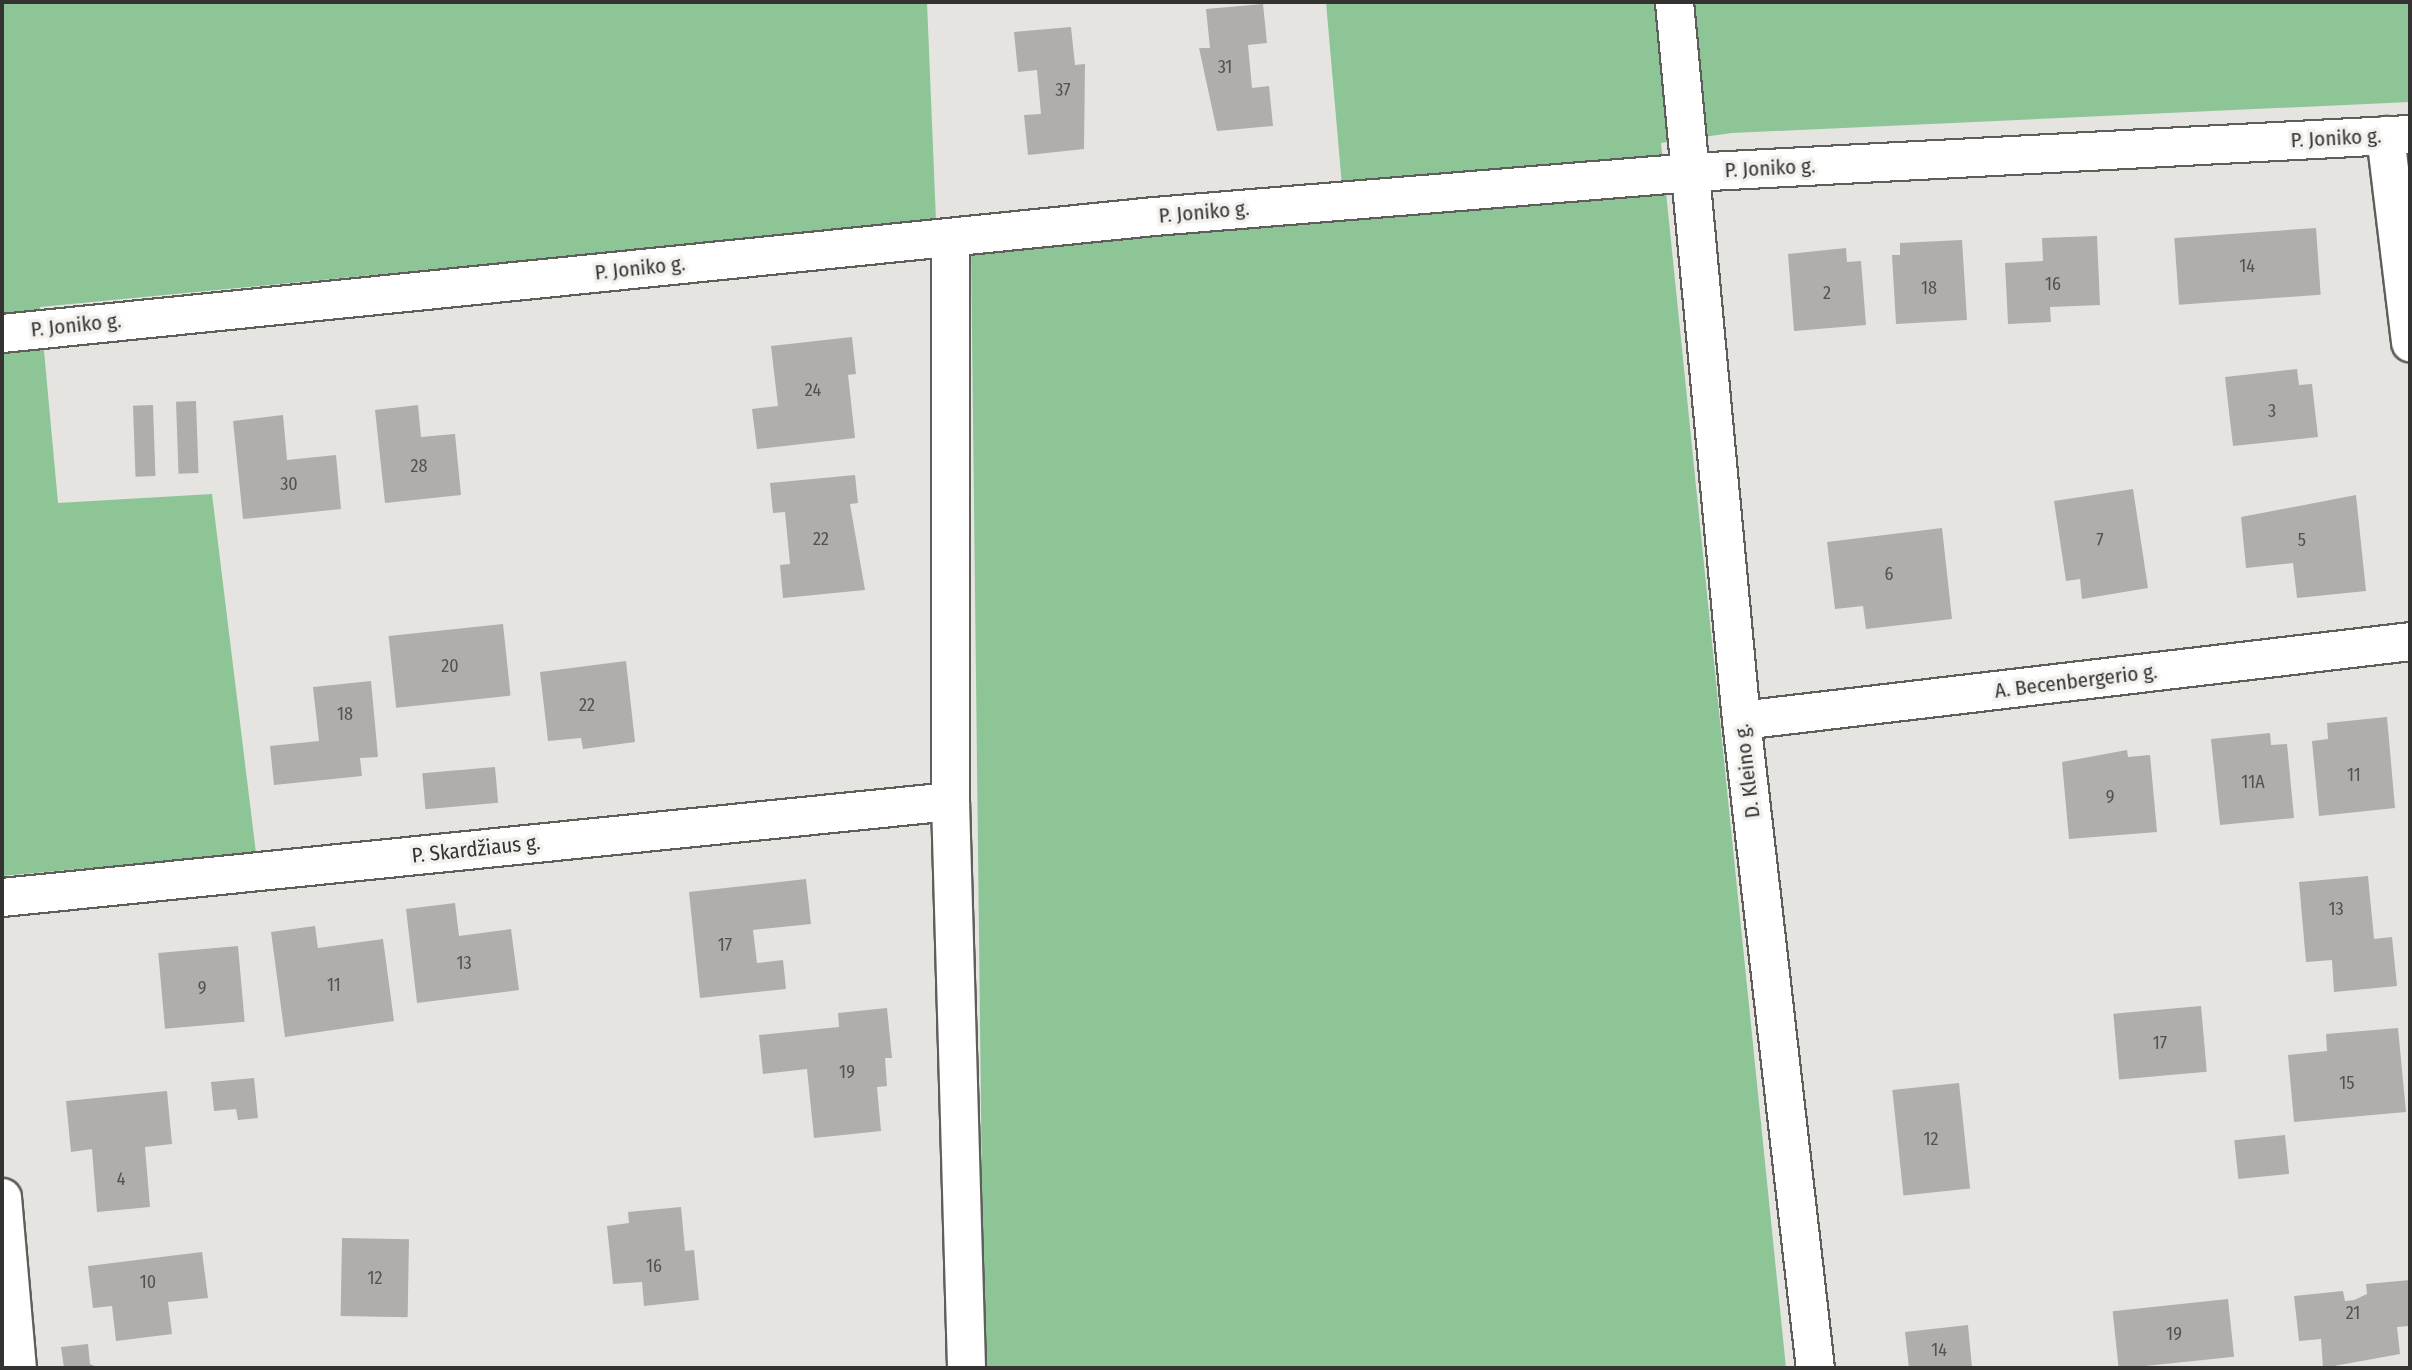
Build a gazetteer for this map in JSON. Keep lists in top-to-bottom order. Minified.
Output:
{"streets":{"street":["P. Joniko g.","A. Becenbergerio g.","D. Kleino g.","P. Skardžiaus g."]},"crossings":[["P. Joniko g.","D. Kleino g."],["A. Becenbergerio g.","D. Kleino g."]],"house_numbers":["31","37","14","16","18","2","24","3","28","30","22","7","5","6","20","22","18","11","11A","9","13","17","13","11","9","17","19","15","12","4","16","12","10","21","19","14"]}
